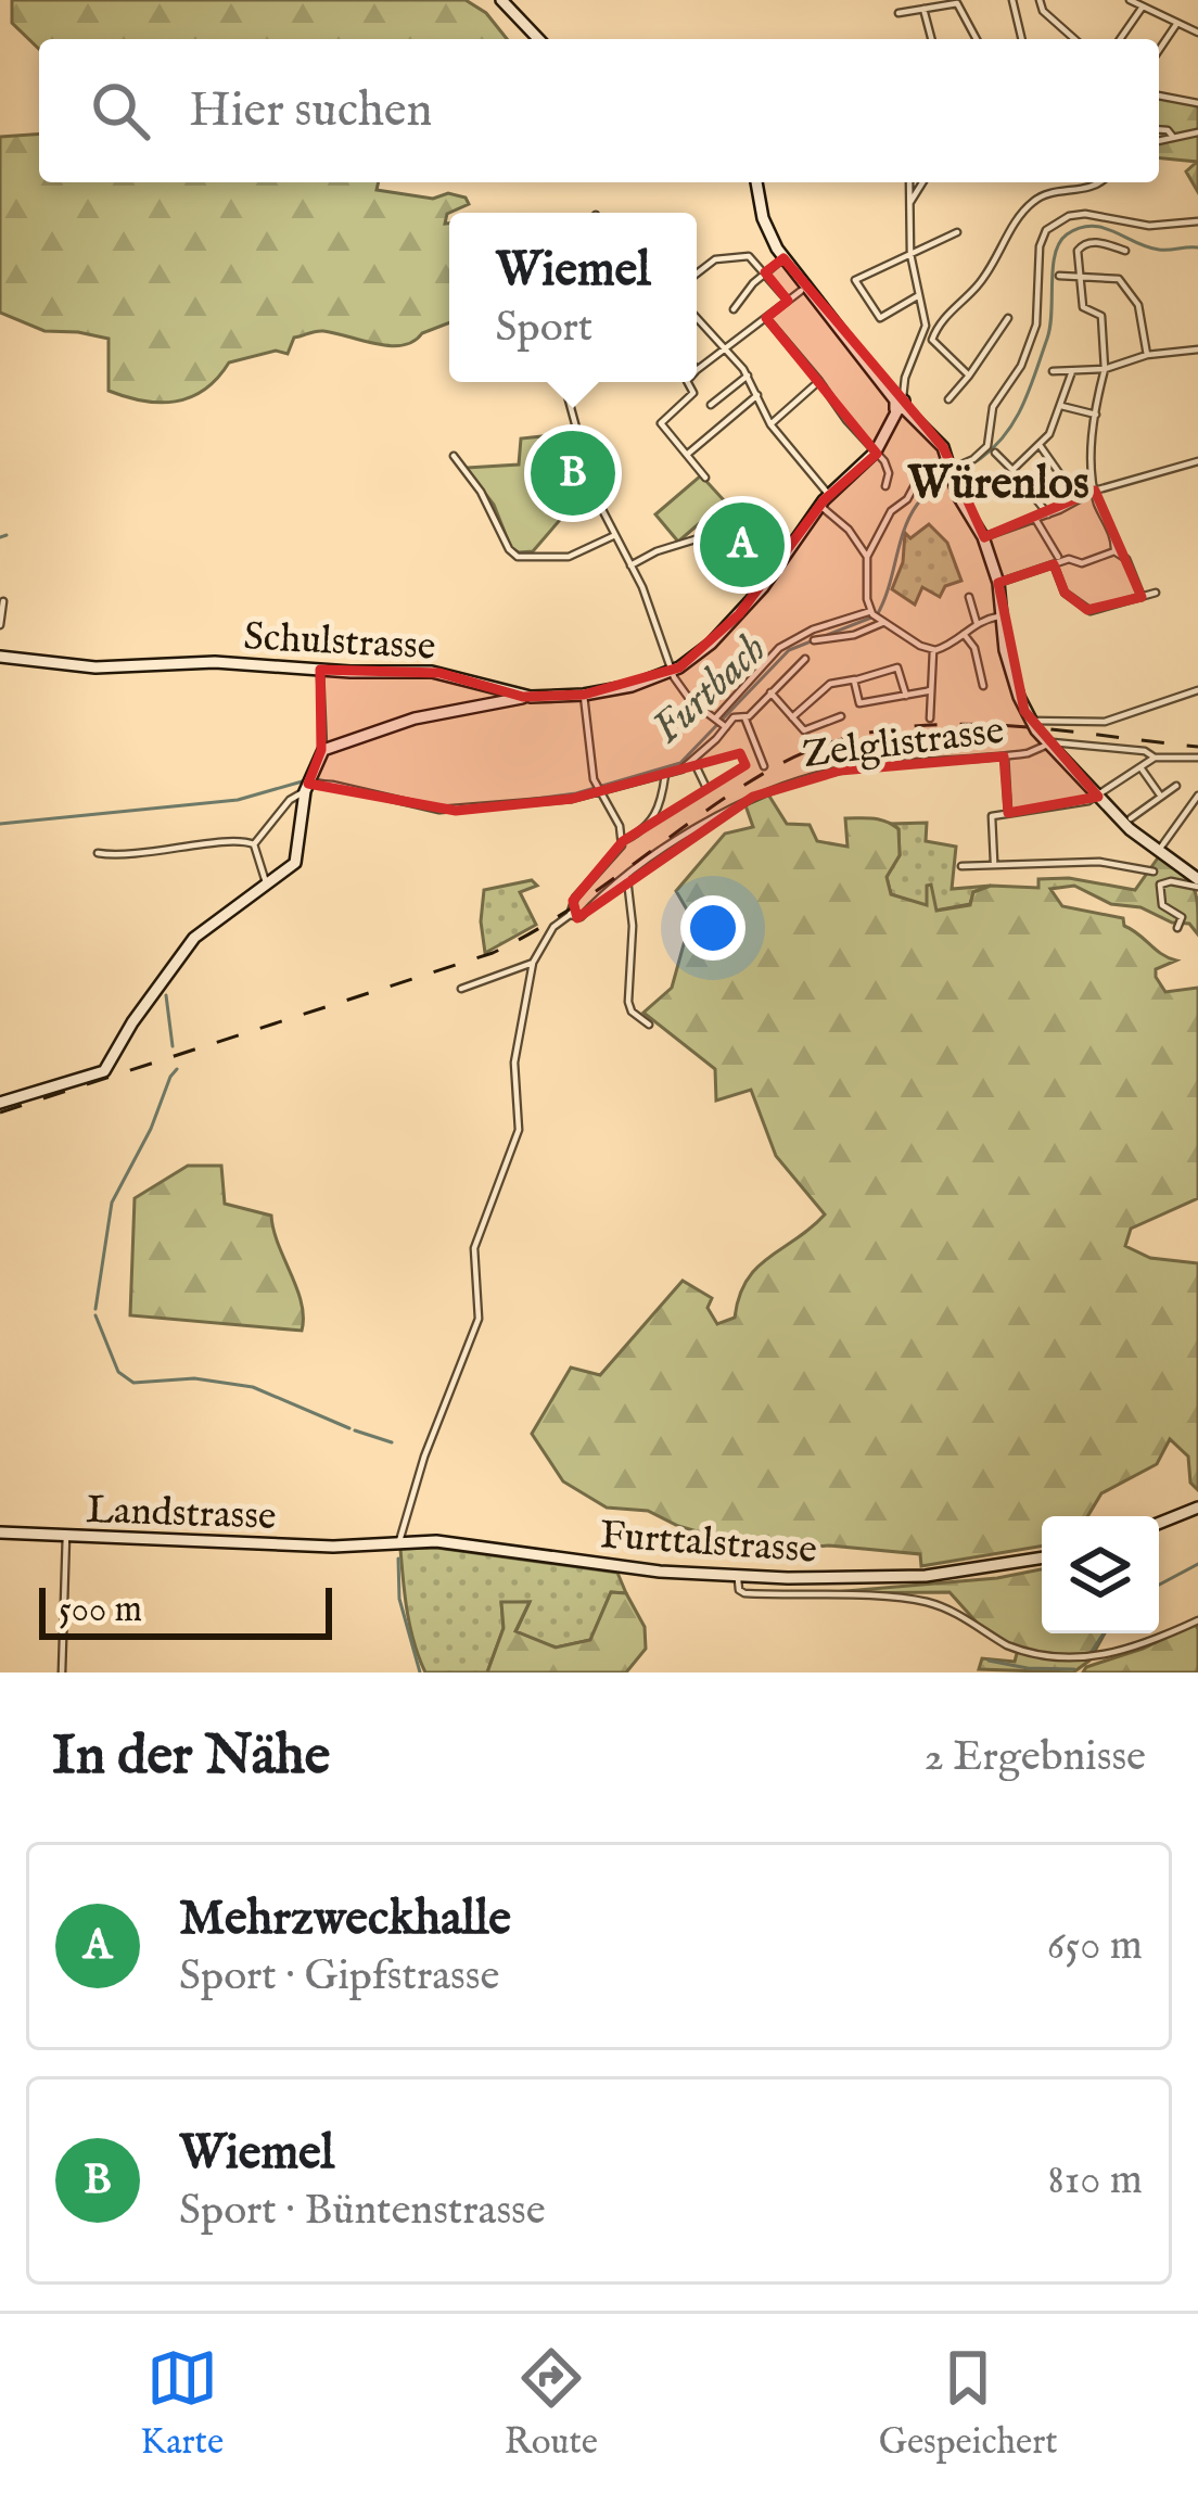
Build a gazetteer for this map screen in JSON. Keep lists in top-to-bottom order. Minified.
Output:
{"streets":{"main road":["Schulstrasse","Landstrasse","Furttalstrasse"],"street":["Zelglistrasse"]},"crossings":[["Landstrasse","Furttalstrasse"]],"districts":["Würenlos"],"water":["Furtbach"],"scale_bar":"500 m","page":{"search":"Hier suchen","popup":["Wiemel","Sport"],"pins":["B","A"],"scale":"500 m","heading":["In der Nähe","2 Ergebnisse"],"list":[{"mark":"A","name":"Mehrzweckhalle","note":"Sport · Gipfstrasse","value":"650 m"},{"mark":"B","name":"Wiemel","note":"Sport · Büntenstrasse","value":"810 m"}],"nav":["Karte","Route","Gespeichert"]}}
